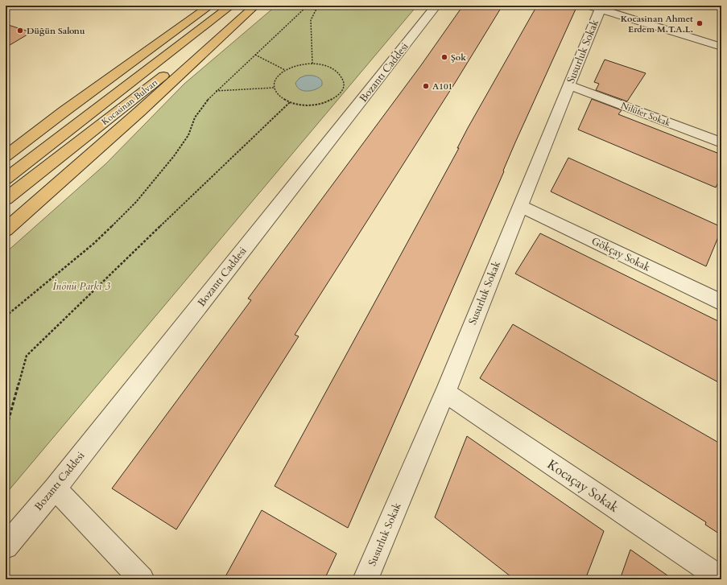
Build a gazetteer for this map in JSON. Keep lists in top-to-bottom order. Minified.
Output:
{"streets":{"highway":["Kocasinan Bulvarı"],"street":["Susurluk Sokak","Bozantı Caddesi","Nilüfer Sokak","Gökçay Sokak","Kocaçay Sokak"]},"crossings":[["Susurluk Sokak","Nilüfer Sokak"],["Susurluk Sokak","Gökçay Sokak"],["Susurluk Sokak","Kocaçay Sokak"]],"parks":["İnönü Parkı 3"],"places":["Kocasinan Ahmet Erdem M.T.A.L.","Düğün Salonu","Şok","A101"]}
